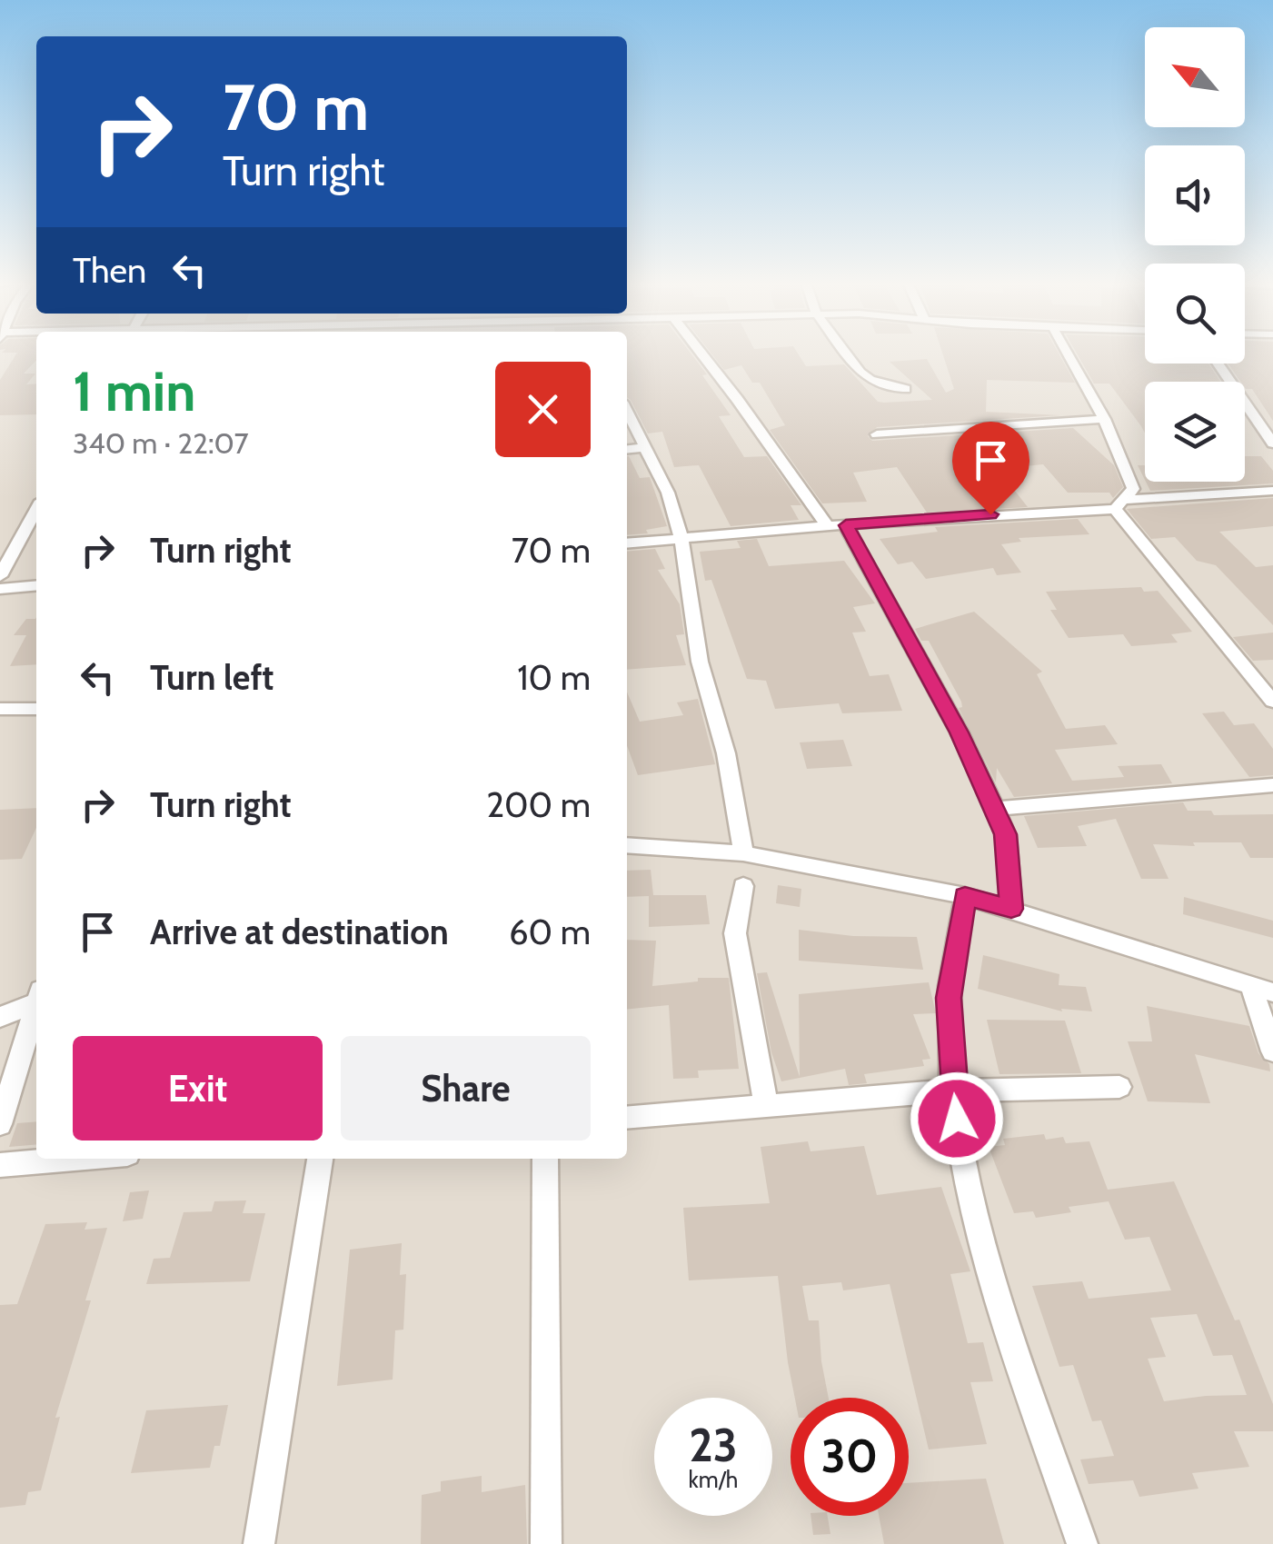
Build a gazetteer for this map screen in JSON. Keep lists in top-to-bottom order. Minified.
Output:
{"north":"top left","page":{"turn":["70 m","Turn right"],"then":"Then","heading":["1 min","340 m · 22:07"],"list":[{"name":"Turn right","value":"70 m"},{"name":"Turn left","value":"10 m"},{"name":"Turn right","value":"200 m"},{"name":"Arrive at destination","value":"60 m"}],"buttons":["Exit","Share"],"speed":"23 km/h","limit":"30"}}
